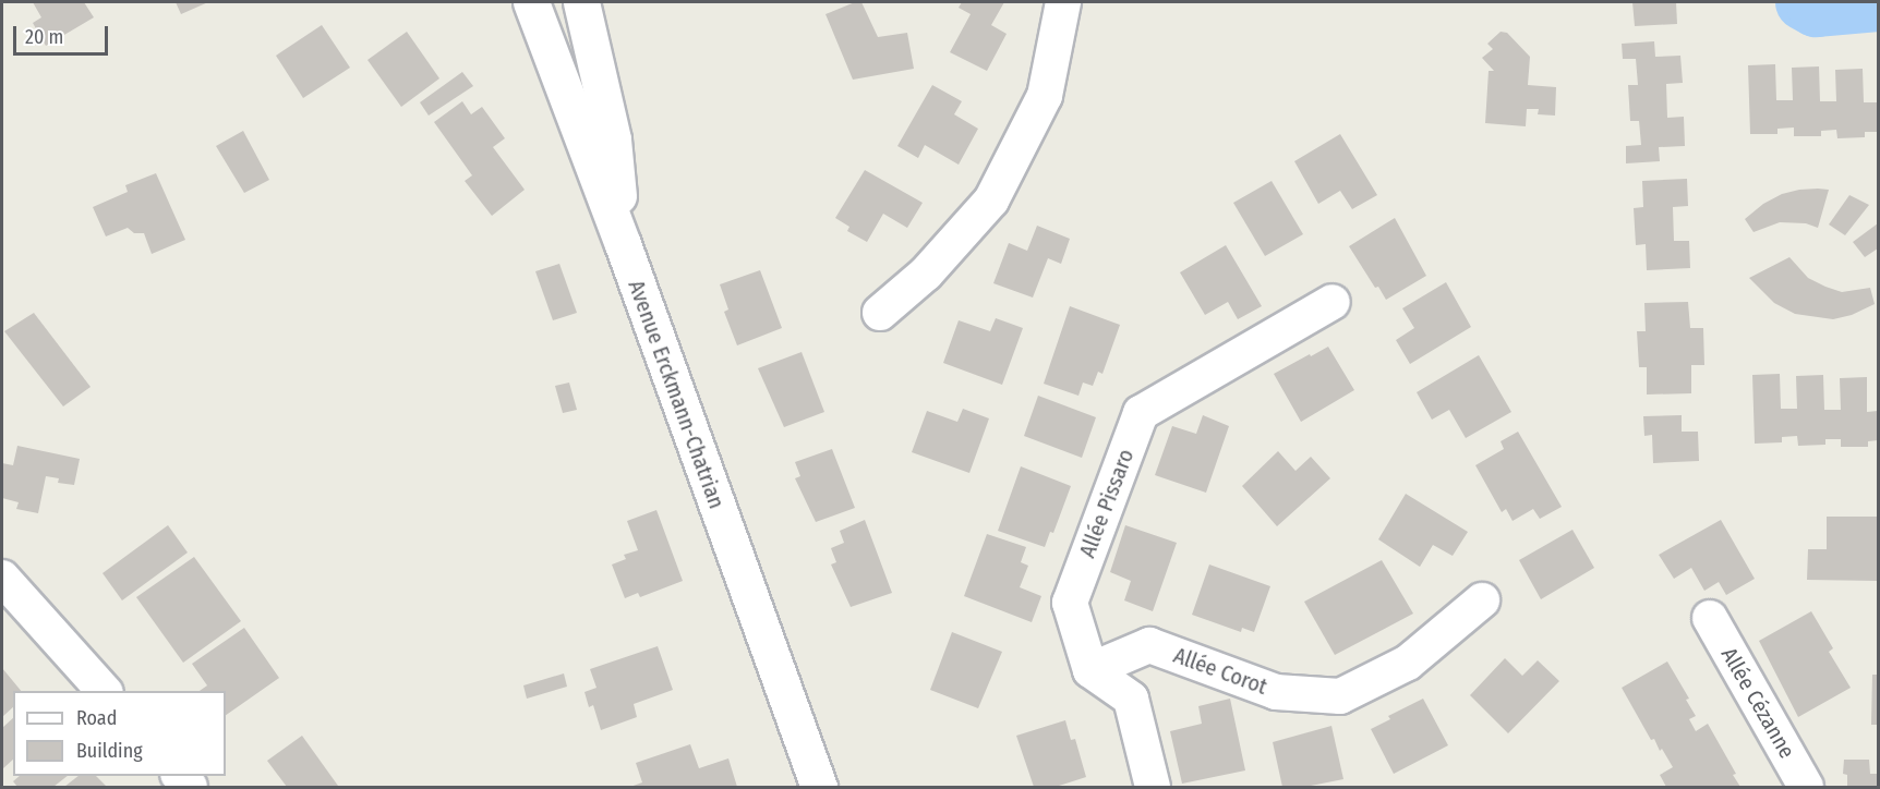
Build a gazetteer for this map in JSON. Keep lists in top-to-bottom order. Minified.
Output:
{"streets":{"street":["Avenue Erckmann-Chatrian","Allée Pissaro","Allée Corot","Allée Cézanne"]},"crossings":[["Allée Pissaro","Allée Corot"]],"legend":["Road","Building"],"scale_bar":"20 m"}
